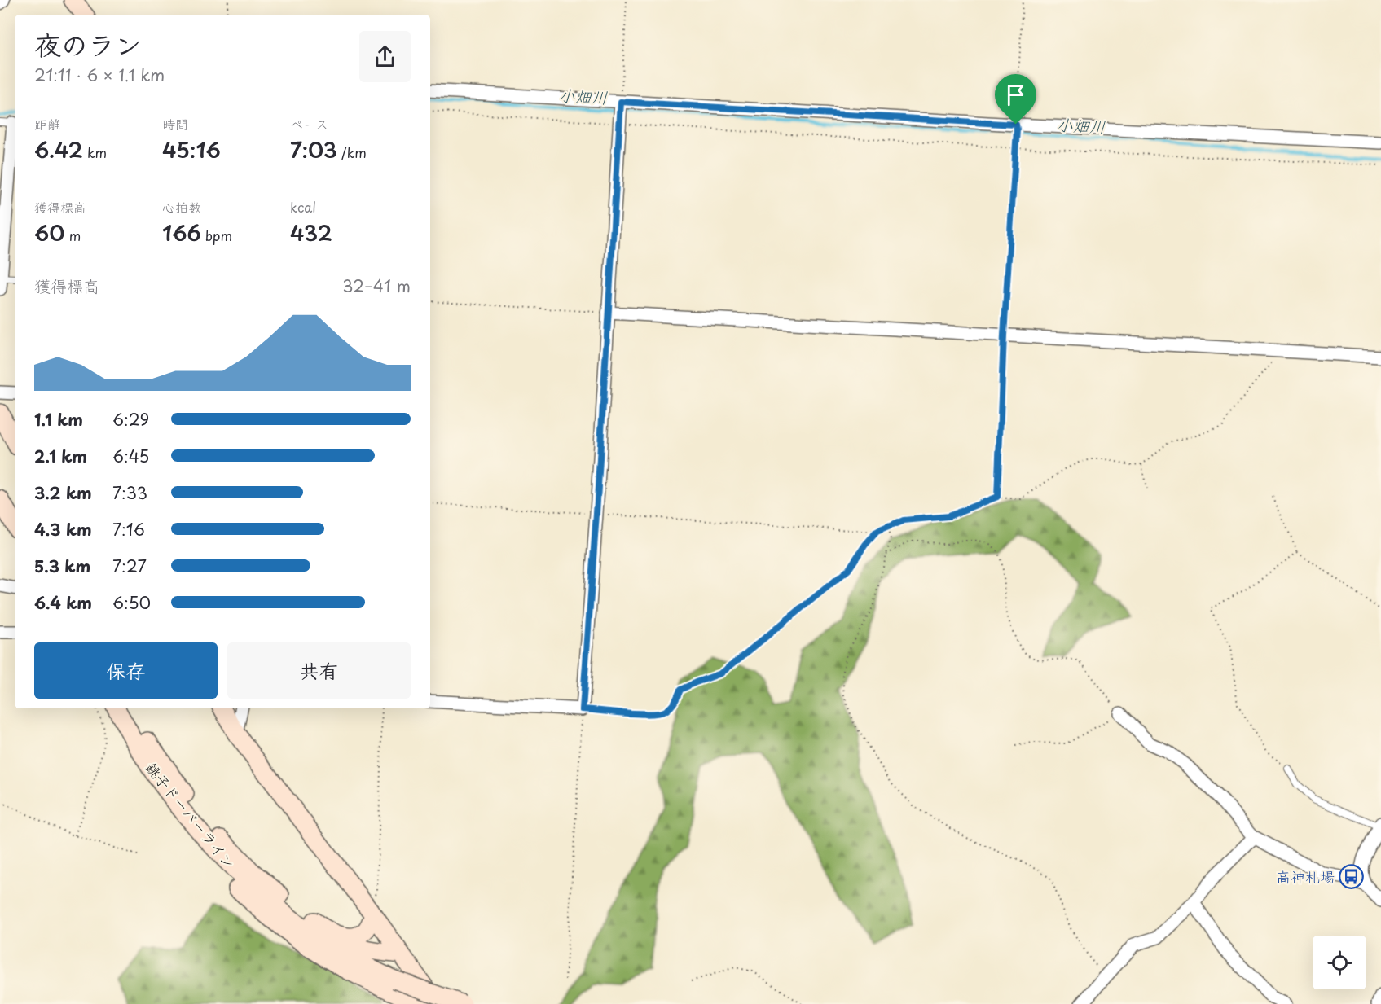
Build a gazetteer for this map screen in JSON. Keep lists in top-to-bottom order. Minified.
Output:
{"streets":{"main road":["銚子ドーバーライン"]},"water":["小畑川"],"places":{"bus stop":["高神札場"]},"page":{"heading":["夜のラン","21:11 · 6 × 1.1 km"],"stats":[["距離","6.42 km"],["時間","45:16"],["ペース","7:03 /km"],["獲得標高","60 m"],["心拍数","166 bpm"],["kcal","432"]],"chart":["獲得標高","32–41 m"],"list":[{"name":"1.1 km","note":"6:29"},{"name":"2.1 km","note":"6:45"},{"name":"3.2 km","note":"7:33"},{"name":"4.3 km","note":"7:16"},{"name":"5.3 km","note":"7:27"},{"name":"6.4 km","note":"6:50"}],"buttons":["保存","共有"]}}
